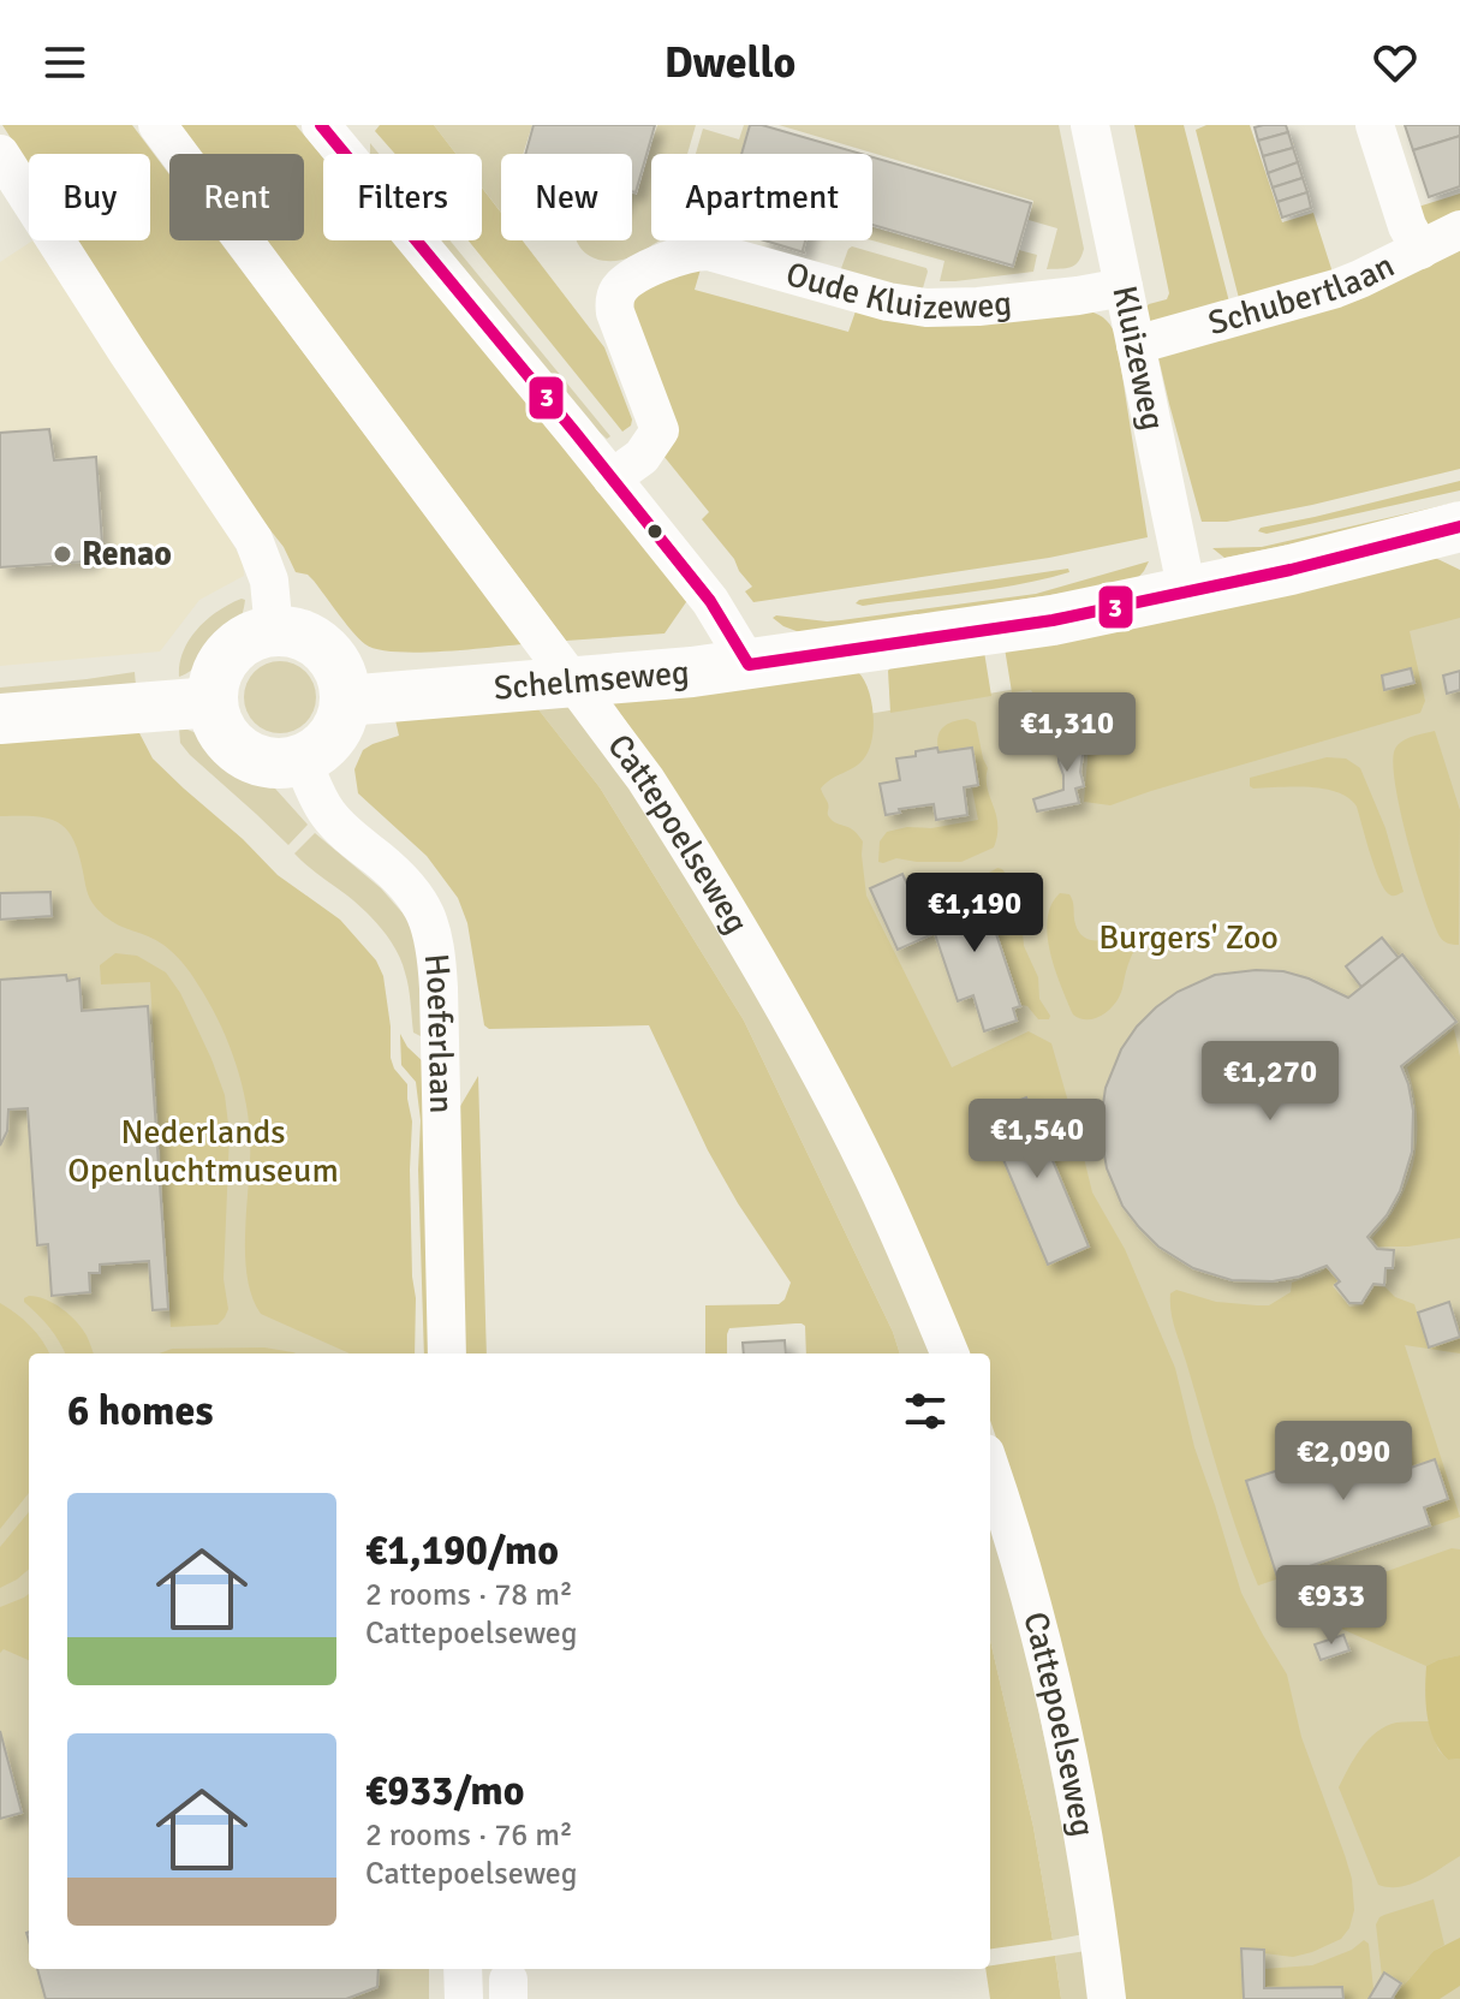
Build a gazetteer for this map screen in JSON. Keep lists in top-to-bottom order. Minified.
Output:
{"streets":{"main road":["Schelmseweg"],"street":["Oude Kluizeweg","Schubertlaan","Kluizeweg","Cattepoelseweg","Hoeferlaan"]},"crossings":[["Oude Kluizeweg","Kluizeweg"],["Schubertlaan","Kluizeweg"],["Kluizeweg","Schelmseweg"],["Schelmseweg","Hoeferlaan"]],"parks":["Burgers' Zoo","Nederlands Openluchtmuseum"],"places":["Renao"],"lines":["transit line 3"],"page":{"header":"Dwello","chip":["Buy","Rent","Filters","New","Apartment"],"price":["€1,310","€1,190","€1,270","€1,540","€2,090","€933"],"heading":"6 homes","list":[{"name":"€1,190/mo","note":"2 rooms · 78 m² · Cattepoelseweg"},{"name":"€933/mo","note":"2 rooms · 76 m² · Cattepoelseweg"}]}}
